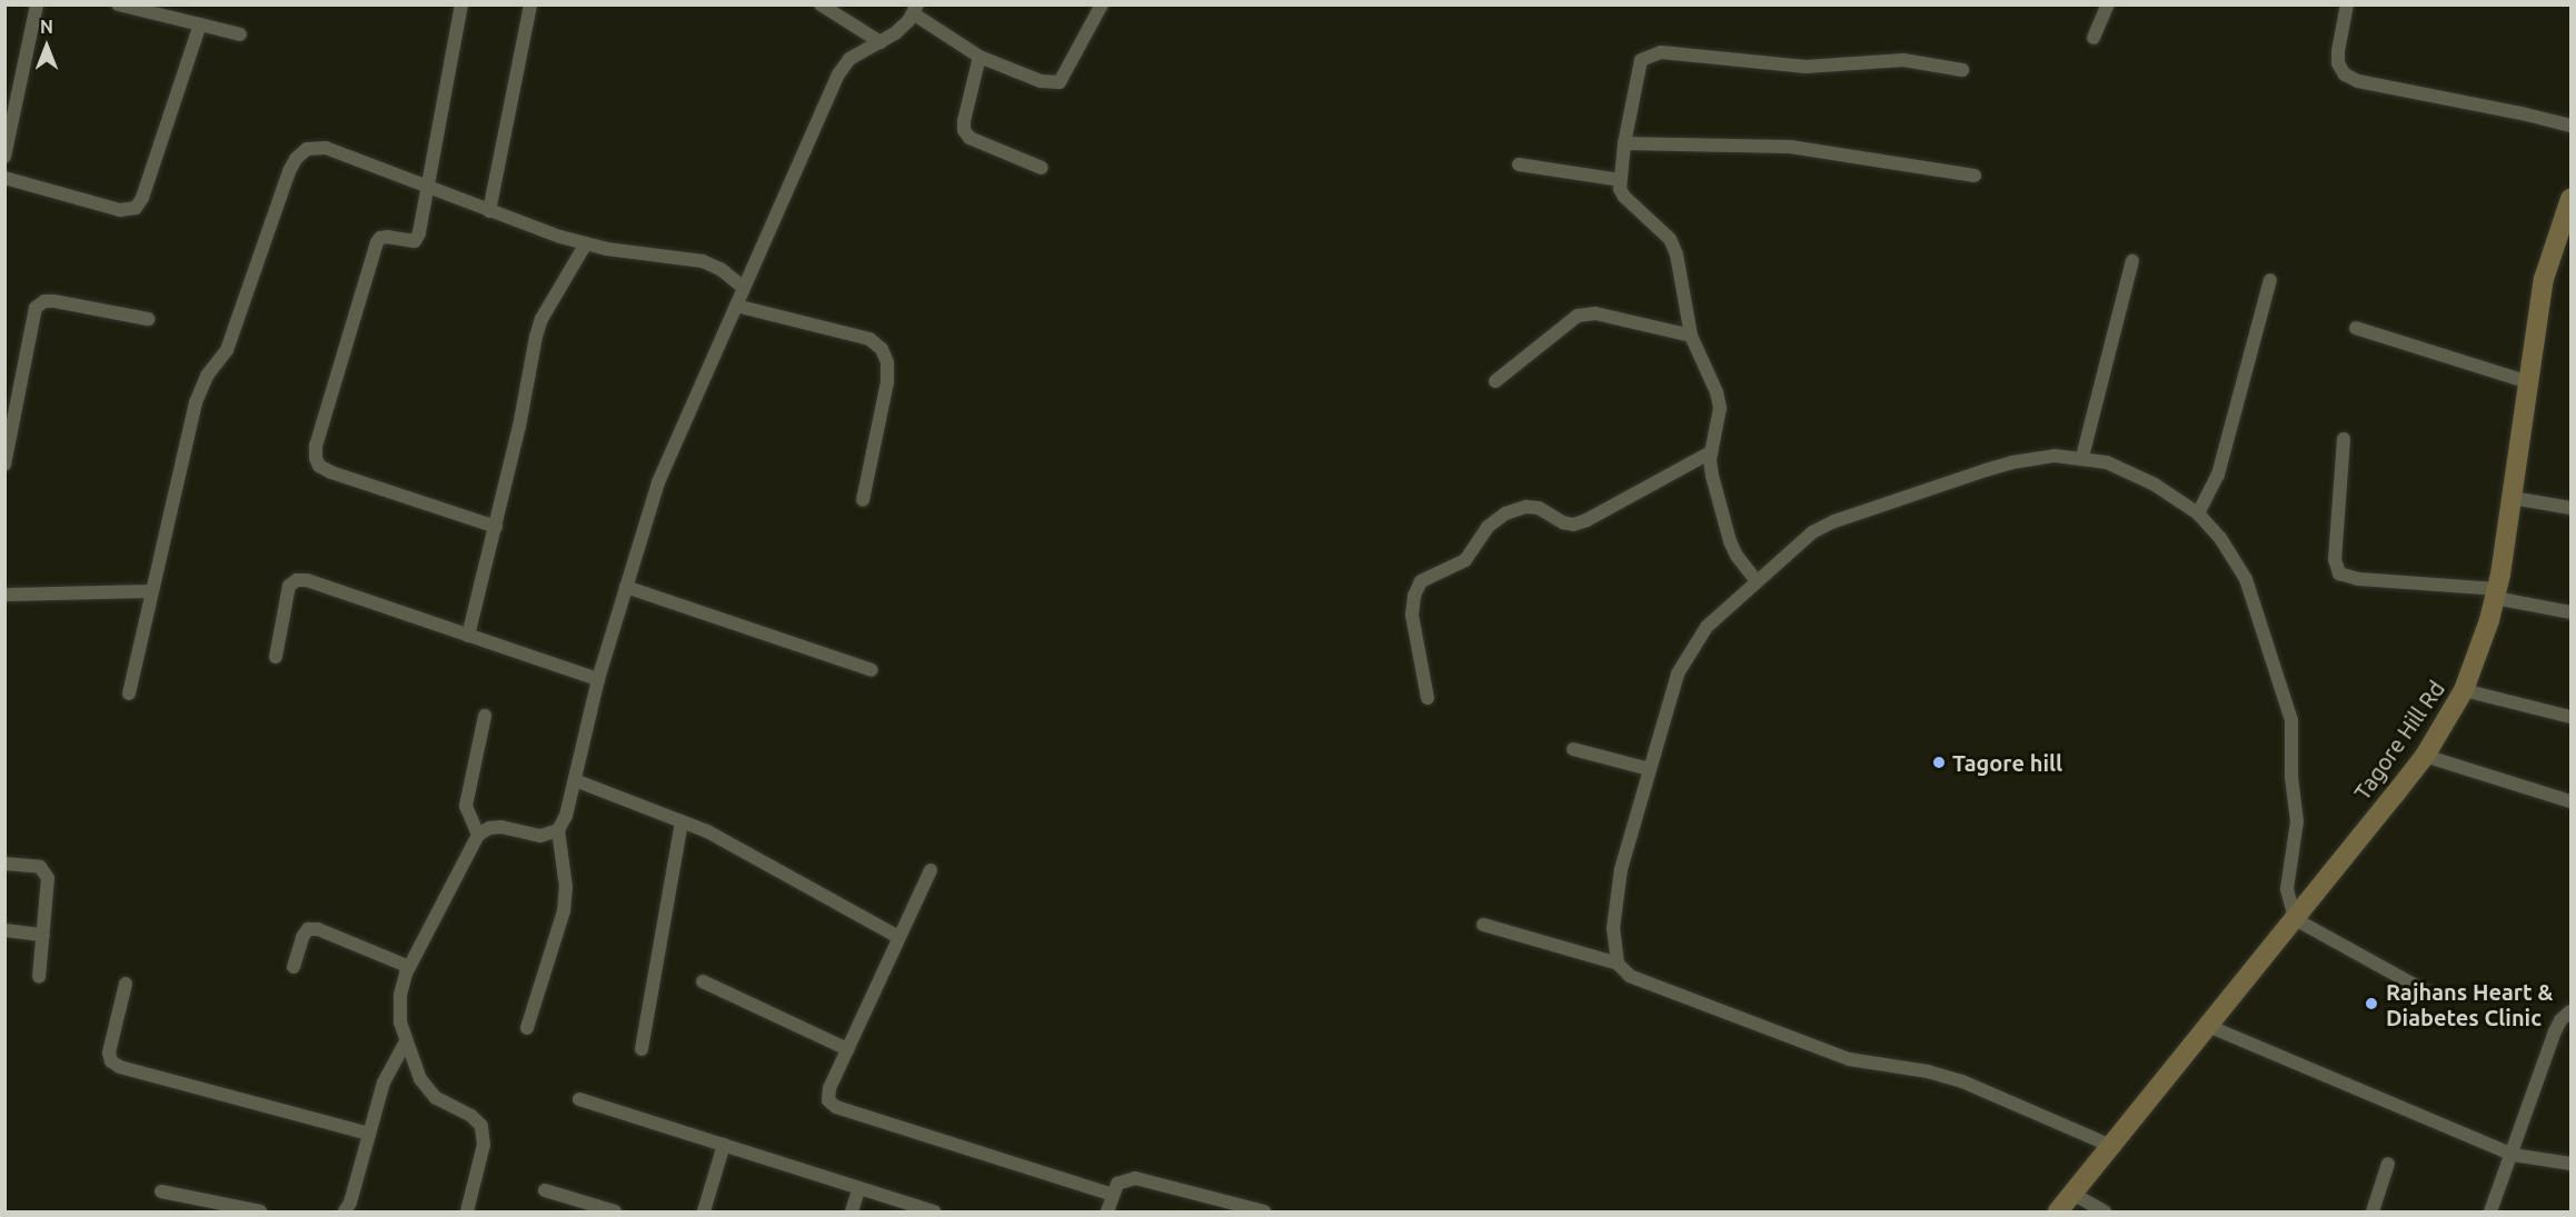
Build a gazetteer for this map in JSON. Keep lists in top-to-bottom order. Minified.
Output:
{"streets":{"main road":["Tagore Hill Rd"]},"places":["Tagore hill","Rajhans Heart & Diabetes Clinic"],"north":"top"}
